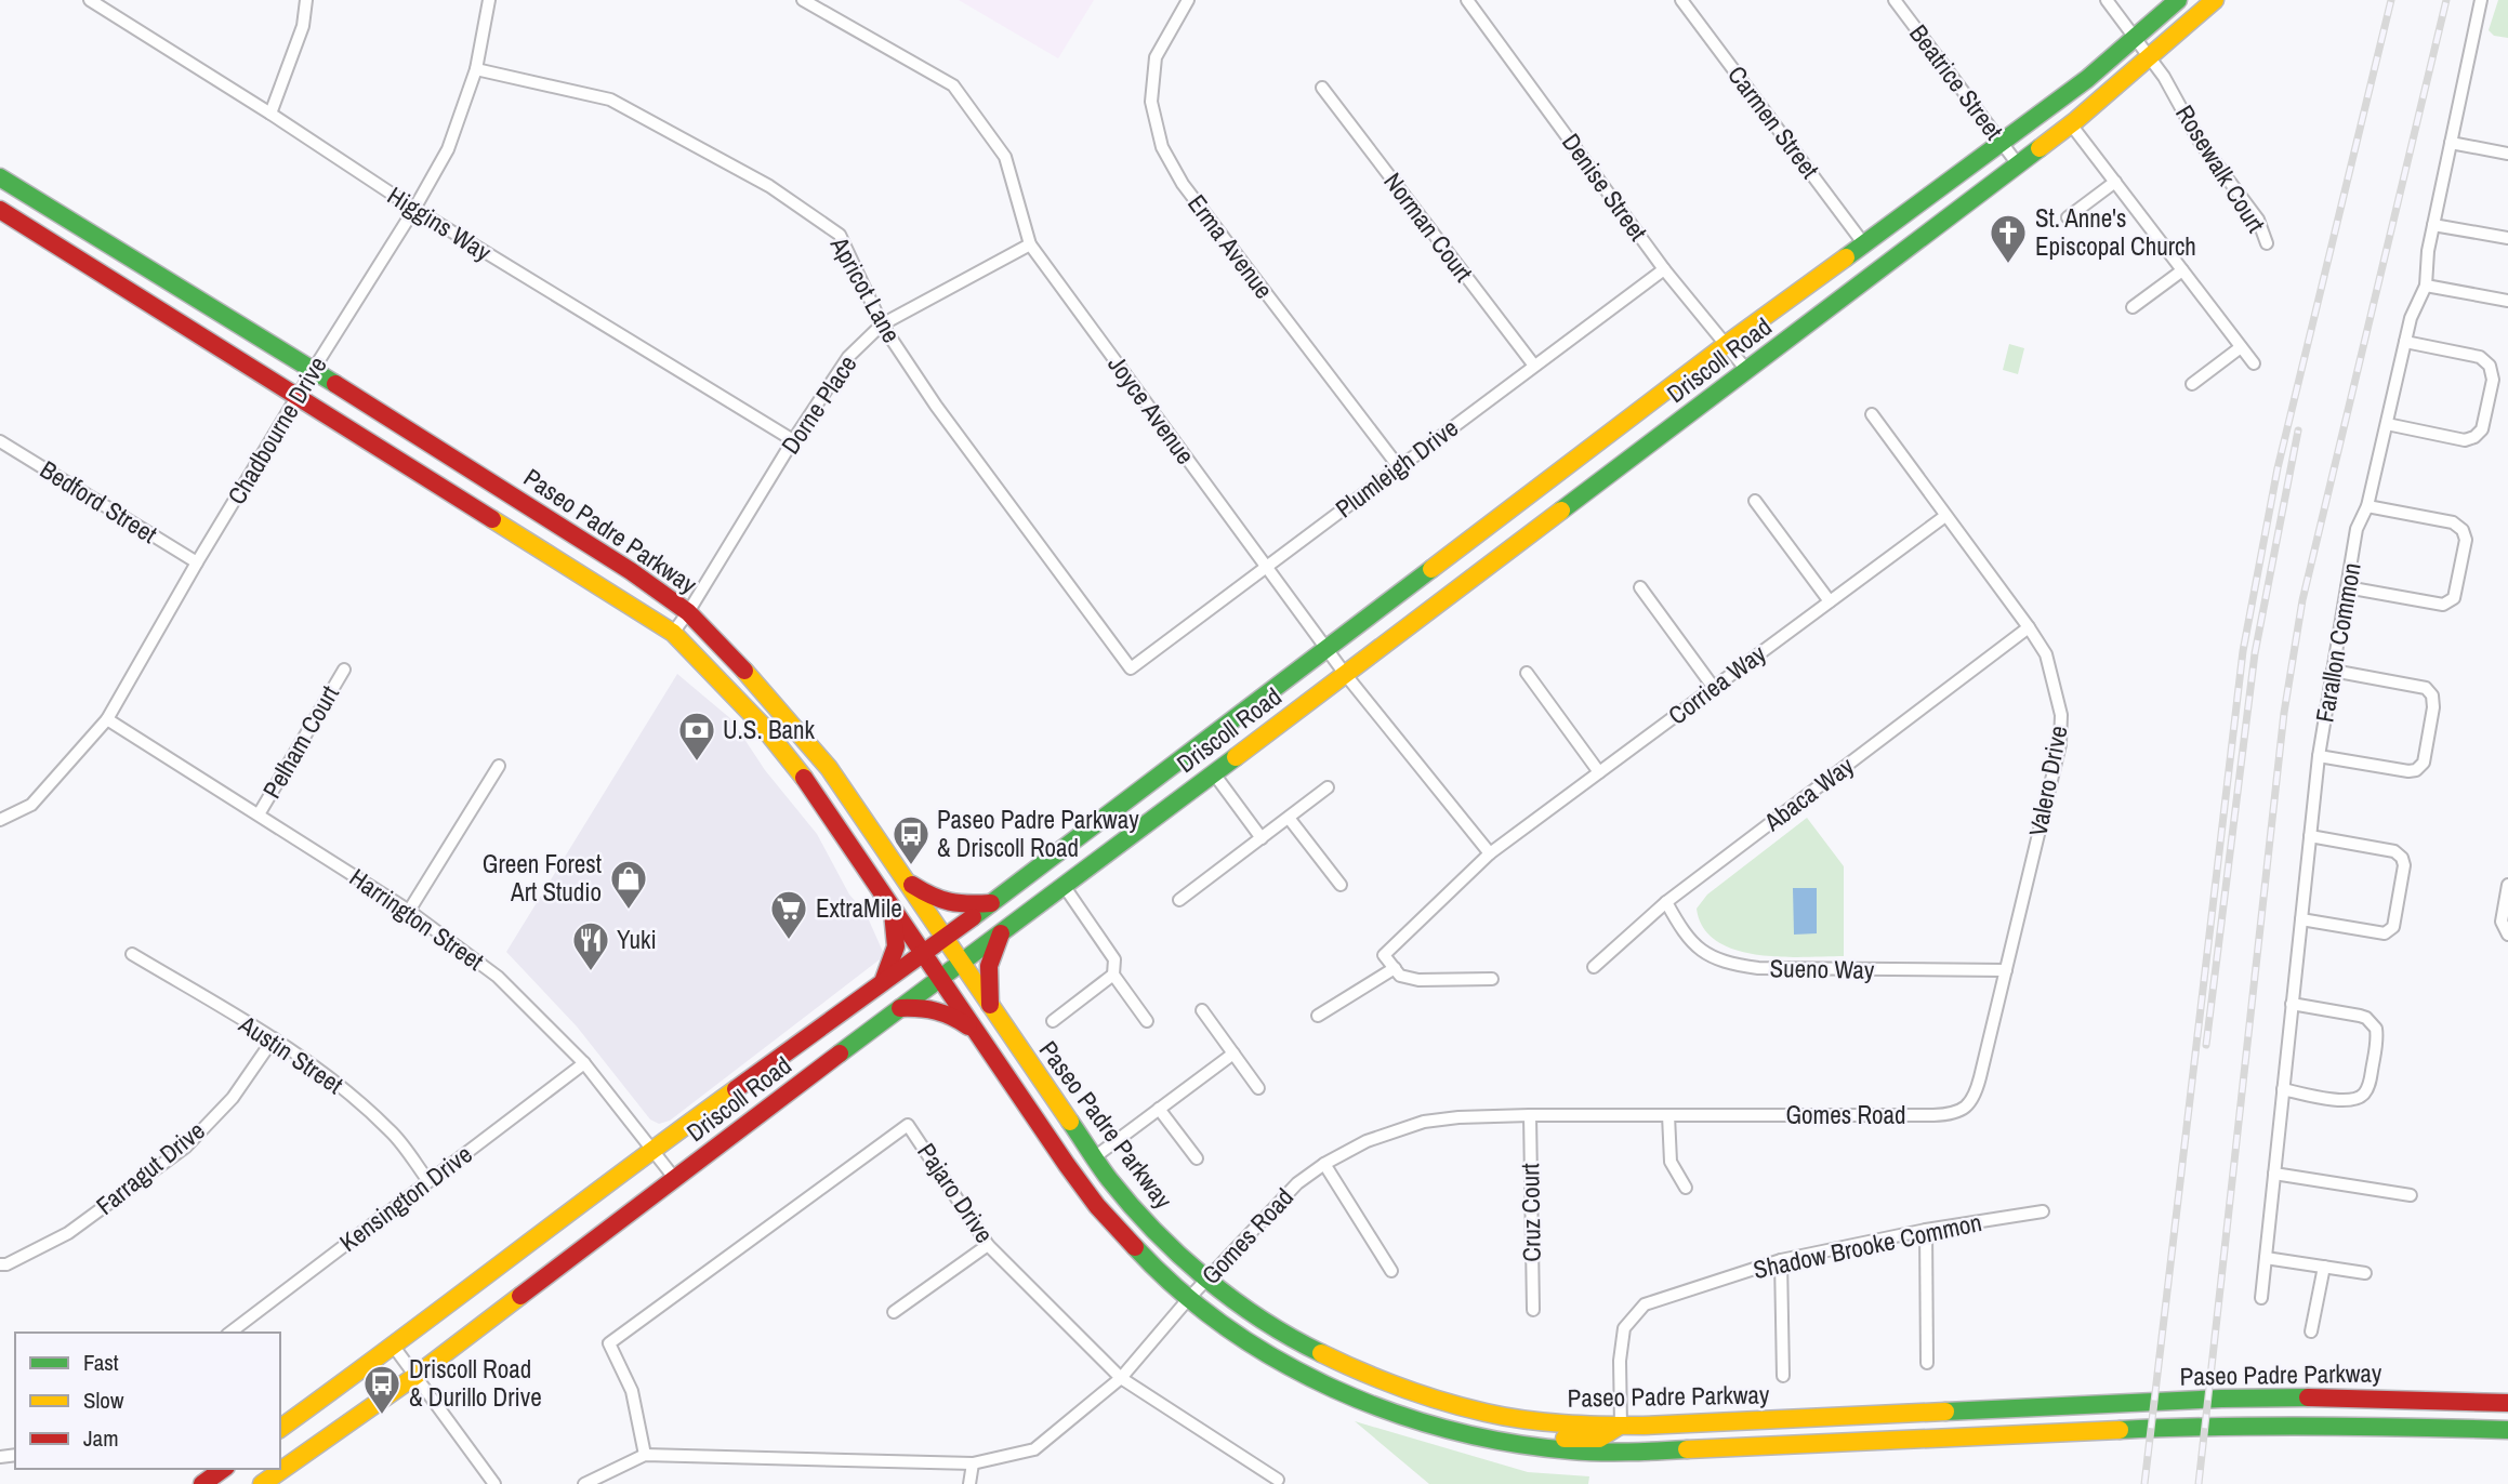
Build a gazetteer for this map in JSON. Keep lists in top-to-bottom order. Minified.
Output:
{"streets":{"main road":["Driscoll Road","Paseo Padre Parkway"],"street":["Beatrice Street","Carmen Street","Rosewalk Court","Denise Street","Higgins Way","Norman Court","Erma Avenue","Apricot Lane","Dorne Place","Joyce Avenue","Chadbourne Drive","Plumleigh Drive","Bedford Street","Farallon Common","Corriea Way","Pelham Court","Valero Drive","Abaca Way","Harrington Street","Sueno Way","Austin Street","Gomes Road","Farragut Drive","Pajaro Drive","Kensington Drive","Cruz Court","Shadow Brooke Common"]},"crossings":[["Beatrice Street","Driscoll Road"],["Carmen Street","Driscoll Road"],["Rosewalk Court","Driscoll Road"],["Denise Street","Driscoll Road"],["Denise Street","Plumleigh Drive"],["Higgins Way","Dorne Place"],["Higgins Way","Chadbourne Drive"],["Norman Court","Plumleigh Drive"],["Erma Avenue","Plumleigh Drive"],["Apricot Lane","Dorne Place"],["Apricot Lane","Chadbourne Drive"],["Apricot Lane","Plumleigh Drive"],["Driscoll Road","Joyce Avenue"],["Driscoll Road","Paseo Padre Parkway"],["Driscoll Road","Harrington Street"],["Dorne Place","Joyce Avenue"],["Dorne Place","Paseo Padre Parkway"],["Joyce Avenue","Plumleigh Drive"],["Joyce Avenue","Corriea Way"],["Chadbourne Drive","Bedford Street"],["Chadbourne Drive","Paseo Padre Parkway"],["Chadbourne Drive","Harrington Street"],["Paseo Padre Parkway","Gomes Road"],["Paseo Padre Parkway","Shadow Brooke Common"],["Corriea Way","Valero Drive"],["Pelham Court","Harrington Street"],["Valero Drive","Abaca Way"],["Valero Drive","Sueno Way"],["Valero Drive","Gomes Road"],["Abaca Way","Sueno Way"],["Harrington Street","Kensington Drive"],["Austin Street","Farragut Drive"],["Austin Street","Kensington Drive"],["Gomes Road","Pajaro Drive"],["Gomes Road","Cruz Court"]],"places":{"church":["St. Anne's Episcopal Church"],"bank":["U.S. Bank"],"bus stop":["Paseo Padre Parkway & Driscoll Road","Driscoll Road & Durillo Drive"],"shop":["Green Forest Art Studio"],"supermarket":["ExtraMile"],"restaurant":["Yuki"]},"legend":["Fast","Slow","Jam"]}
